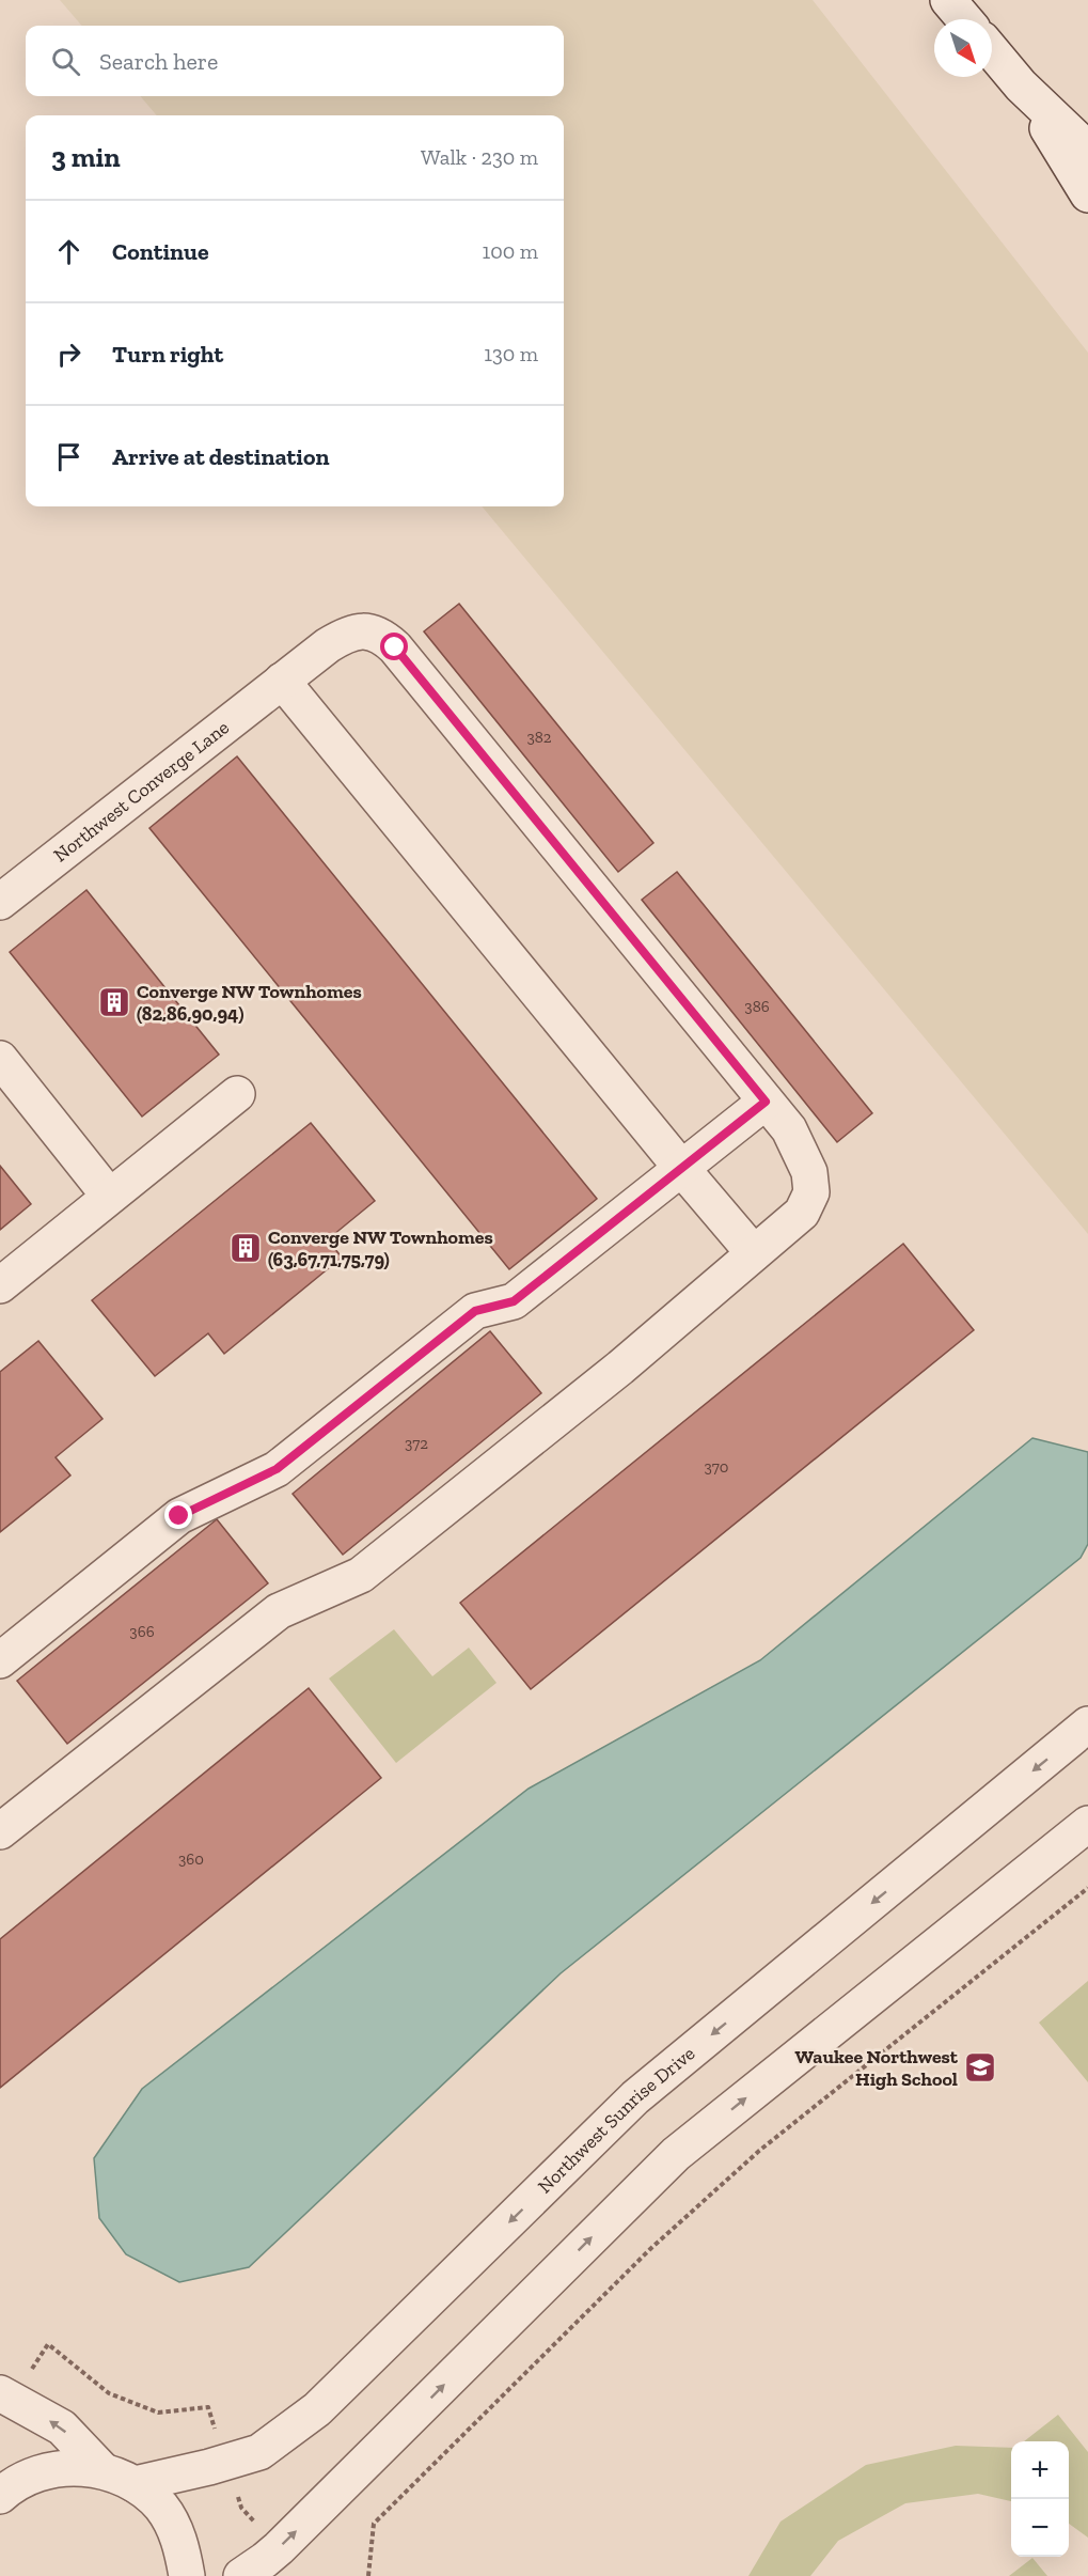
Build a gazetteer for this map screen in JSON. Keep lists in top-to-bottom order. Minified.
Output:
{"streets":{"street":["Northwest Converge Lane","Northwest Sunrise Drive"]},"places":{"building":["Converge NW Townhomes (82,86,90,94)","Converge NW Townhomes (63,67,71,75,79)"],"school or university":["Waukee Northwest High School"]},"house_numbers":["382","386","372","370","366","360"],"north":"bottom right","page":{"search":"Search here","heading":["3 min","Walk · 230 m"],"list":[["Continue","100 m"],["Turn right","130 m"],"Arrive at destination"],"map_buttons":["+","−"]}}
